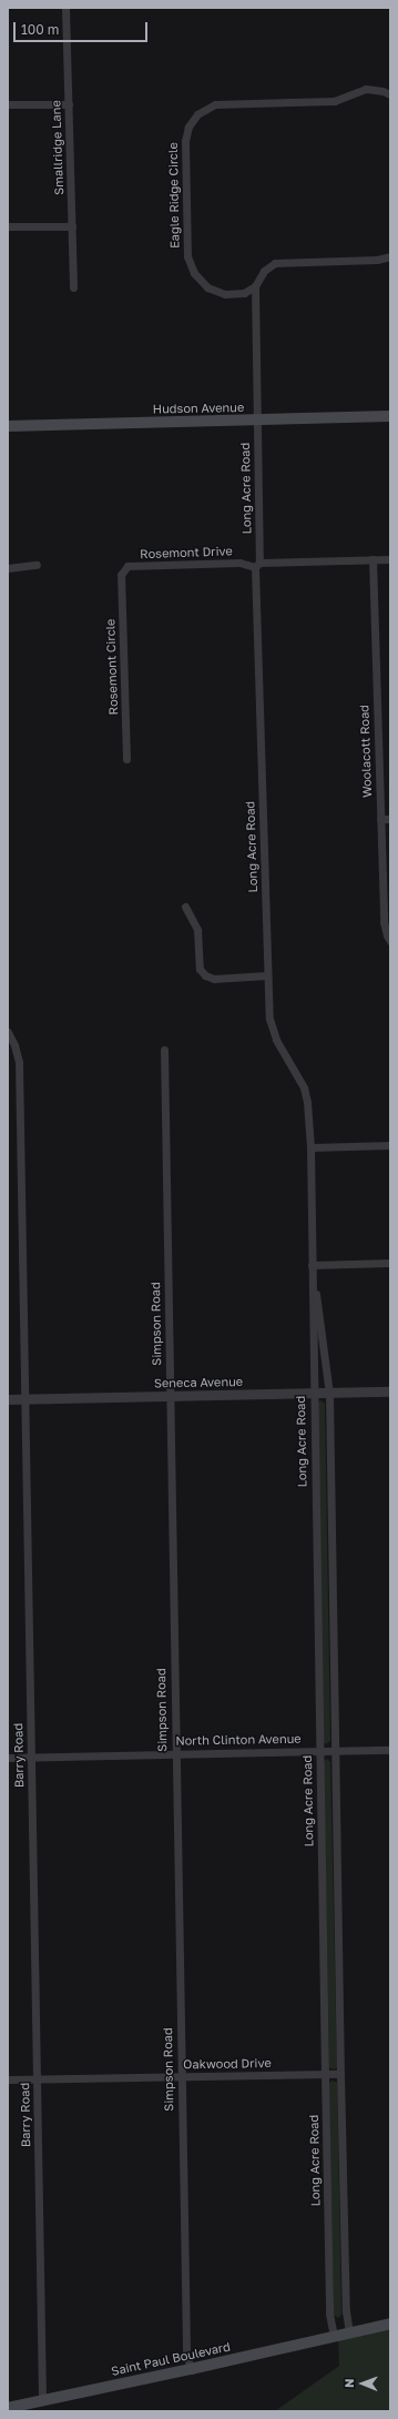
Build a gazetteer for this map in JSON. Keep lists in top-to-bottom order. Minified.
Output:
{"streets":{"main road":["Hudson Avenue","Saint Paul Boulevard"],"street":["Smallridge Lane","Eagle Ridge Circle","Long Acre Road","Rosemont Drive","Rosemont Circle","Woolacott Road","Simpson Road","Seneca Avenue","North Clinton Avenue","Barry Road","Oakwood Drive"]},"crossings":[["Hudson Avenue","Long Acre Road"],["Long Acre Road","Rosemont Drive"],["Long Acre Road","Seneca Avenue"],["Long Acre Road","North Clinton Avenue"],["Long Acre Road","Oakwood Drive"],["Long Acre Road","Saint Paul Boulevard"],["Rosemont Drive","Rosemont Circle"],["Rosemont Drive","Woolacott Road"],["Simpson Road","Seneca Avenue"],["Simpson Road","North Clinton Avenue"],["Simpson Road","Oakwood Drive"],["Simpson Road","Saint Paul Boulevard"],["Seneca Avenue","Barry Road"],["North Clinton Avenue","Barry Road"],["Barry Road","Oakwood Drive"],["Barry Road","Saint Paul Boulevard"]],"scale_bar":"100 m","north":"left"}
